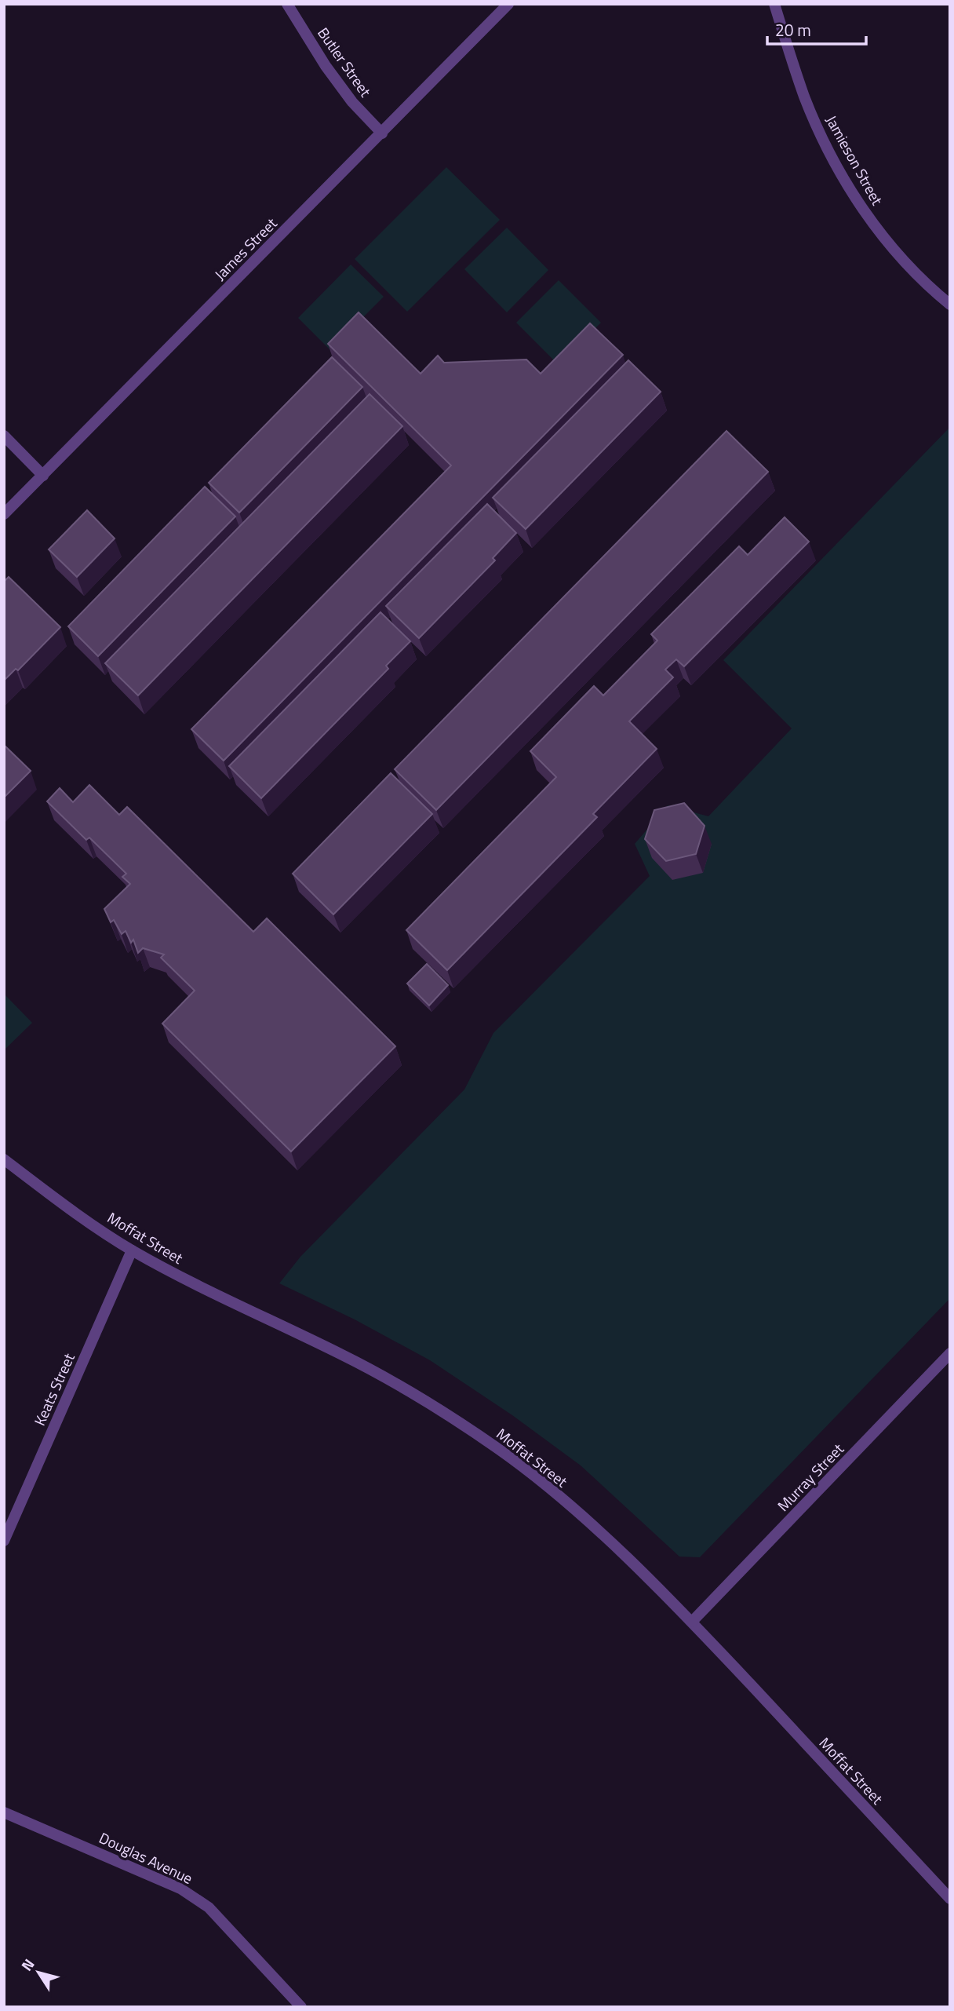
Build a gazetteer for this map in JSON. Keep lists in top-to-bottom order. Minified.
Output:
{"streets":{"street":["Butler Street","Jamieson Street","James Street","Moffat Street","Keats Street","Murray Street","Douglas Avenue"]},"crossings":[["Butler Street","James Street"],["Moffat Street","Keats Street"],["Moffat Street","Murray Street"]],"scale_bar":"20 m","north":"top left"}
